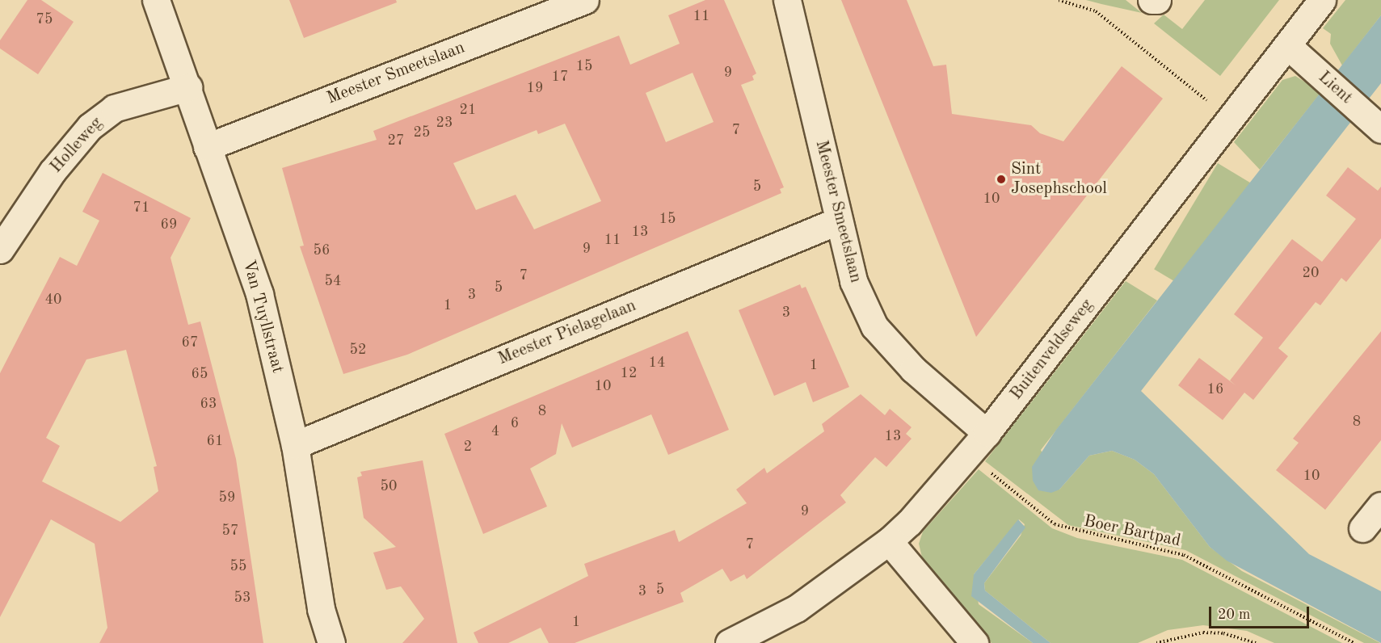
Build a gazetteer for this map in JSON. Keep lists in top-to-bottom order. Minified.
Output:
{"streets":{"street":["Meester Smeetslaan","Lient","Holleweg","Van Tuyllstraat","Meester Pielagelaan","Buitenveldseweg"],"path":["Boer Bartpad"]},"crossings":[["Meester Smeetslaan","Van Tuyllstraat"],["Meester Smeetslaan","Meester Pielagelaan"],["Meester Smeetslaan","Buitenveldseweg"],["Lient","Buitenveldseweg"],["Holleweg","Van Tuyllstraat"],["Van Tuyllstraat","Meester Pielagelaan"],["Buitenveldseweg","Boer Bartpad"]],"places":["Sint Josephschool"],"house_numbers":["11","75","15","9","17","19","21","23","7","25","27","5","10","71","15","69","13","11","9","56","20","7","54","5","3","40","1","3","67","52","14","1","12","65","10","16","63","8","8","6","4","13","61","2","10","50","59","9","57","7","55","5","3","53","1"],"scale_bar":"20 m"}
